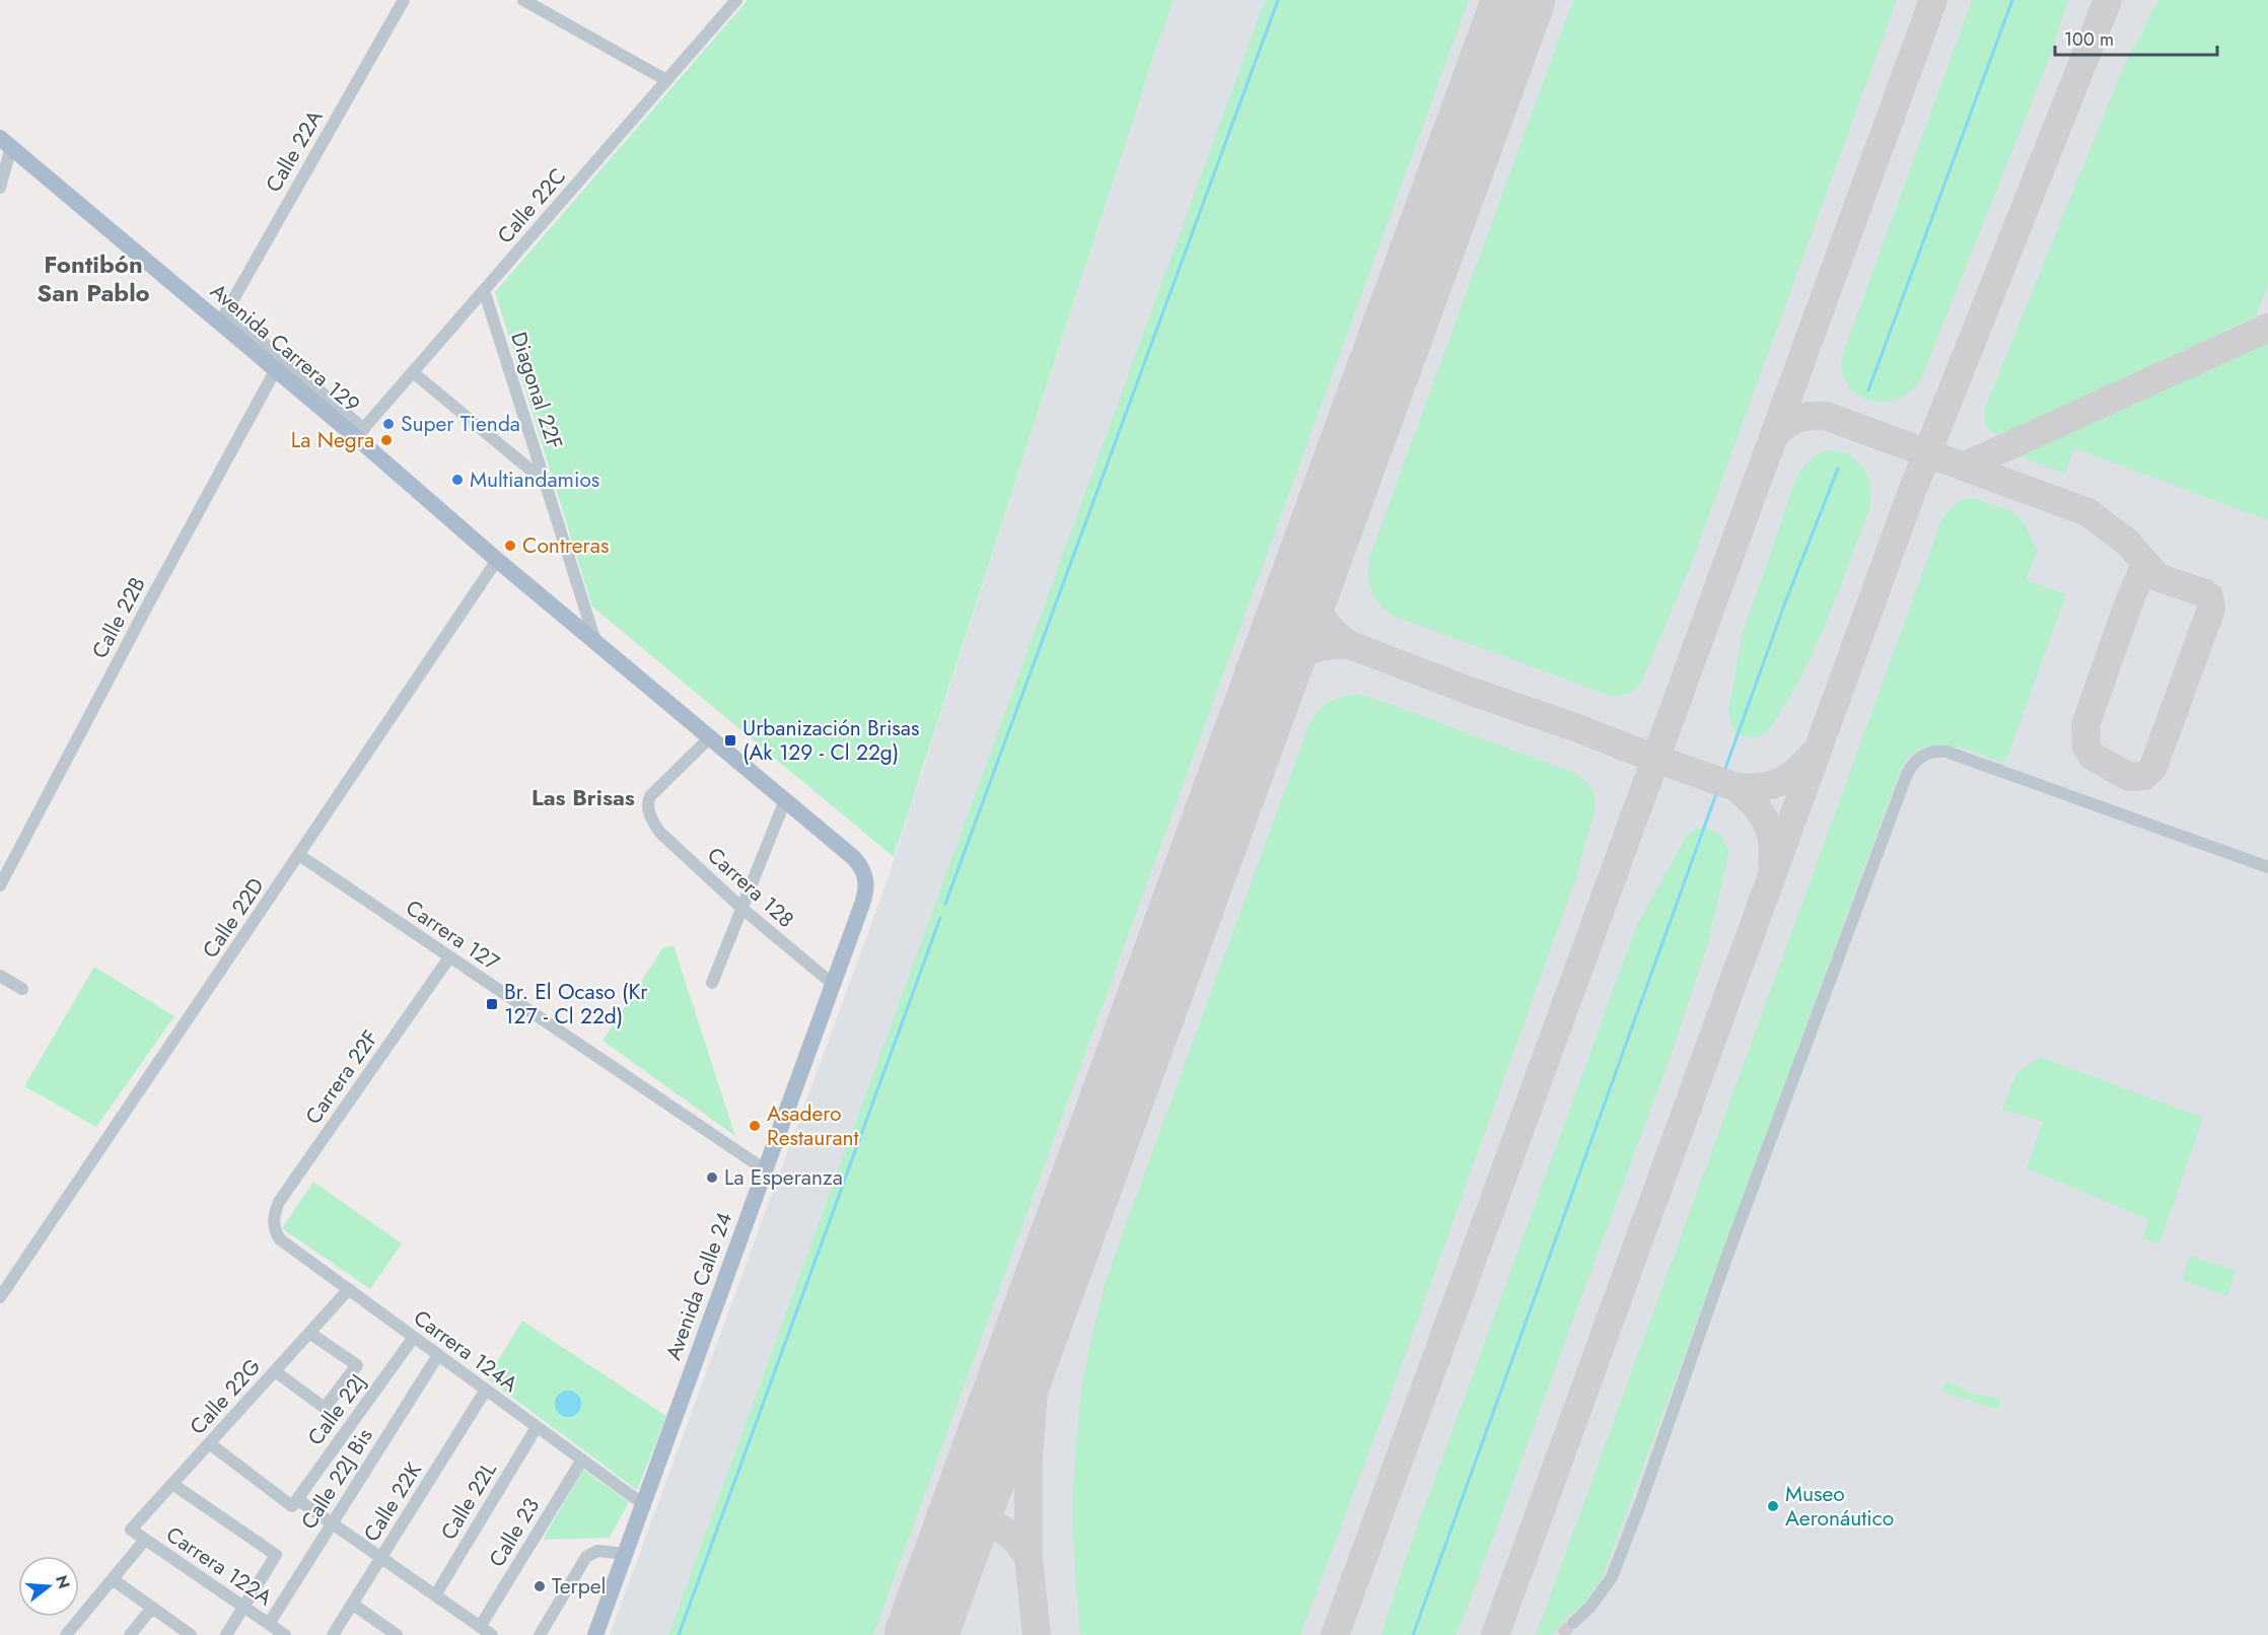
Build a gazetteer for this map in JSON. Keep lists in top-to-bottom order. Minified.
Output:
{"streets":{"main road":["Avenida Carrera 129","Avenida Calle 24"],"street":["Calle 22A","Calle 22C","Diagonal 22F","Calle 22B","Carrera 128","Calle 22D","Carrera 127","Carrera 22F","Carrera 124A","Calle 22G","Calle 22J","Calle 22J Bis","Calle 22L","Calle 22K","Calle 23","Carrera 122A"]},"crossings":[["Calle 22A","Avenida Carrera 129"],["Calle 22C","Avenida Carrera 129"],["Calle 22C","Diagonal 22F"],["Avenida Carrera 129","Diagonal 22F"],["Avenida Carrera 129","Calle 22B"],["Avenida Carrera 129","Carrera 128"],["Avenida Carrera 129","Calle 22D"],["Avenida Carrera 129","Avenida Calle 24"],["Carrera 128","Avenida Calle 24"],["Calle 22D","Carrera 127"],["Carrera 127","Carrera 22F"],["Carrera 127","Avenida Calle 24"],["Carrera 22F","Carrera 124A"],["Avenida Calle 24","Carrera 124A"],["Carrera 124A","Calle 22G"],["Carrera 124A","Calle 22J"],["Carrera 124A","Calle 22J Bis"],["Carrera 124A","Calle 22L"],["Carrera 124A","Calle 22K"],["Carrera 124A","Calle 23"],["Calle 22G","Carrera 122A"],["Calle 22J Bis","Carrera 122A"]],"districts":["Fontibón San Pablo","Las Brisas"],"places":{"other":["Super Tienda","La Negra","Multiandamios","Contreras","Asadero Restaurant","La Esperanza","Museo Aeronáutico","Terpel"],"transit":["Urbanización Brisas (Ak 129 - Cl 22g)","Br. El Ocaso (Kr 127 - Cl 22d)"]},"scale_bar":"100 m","north":"right"}
